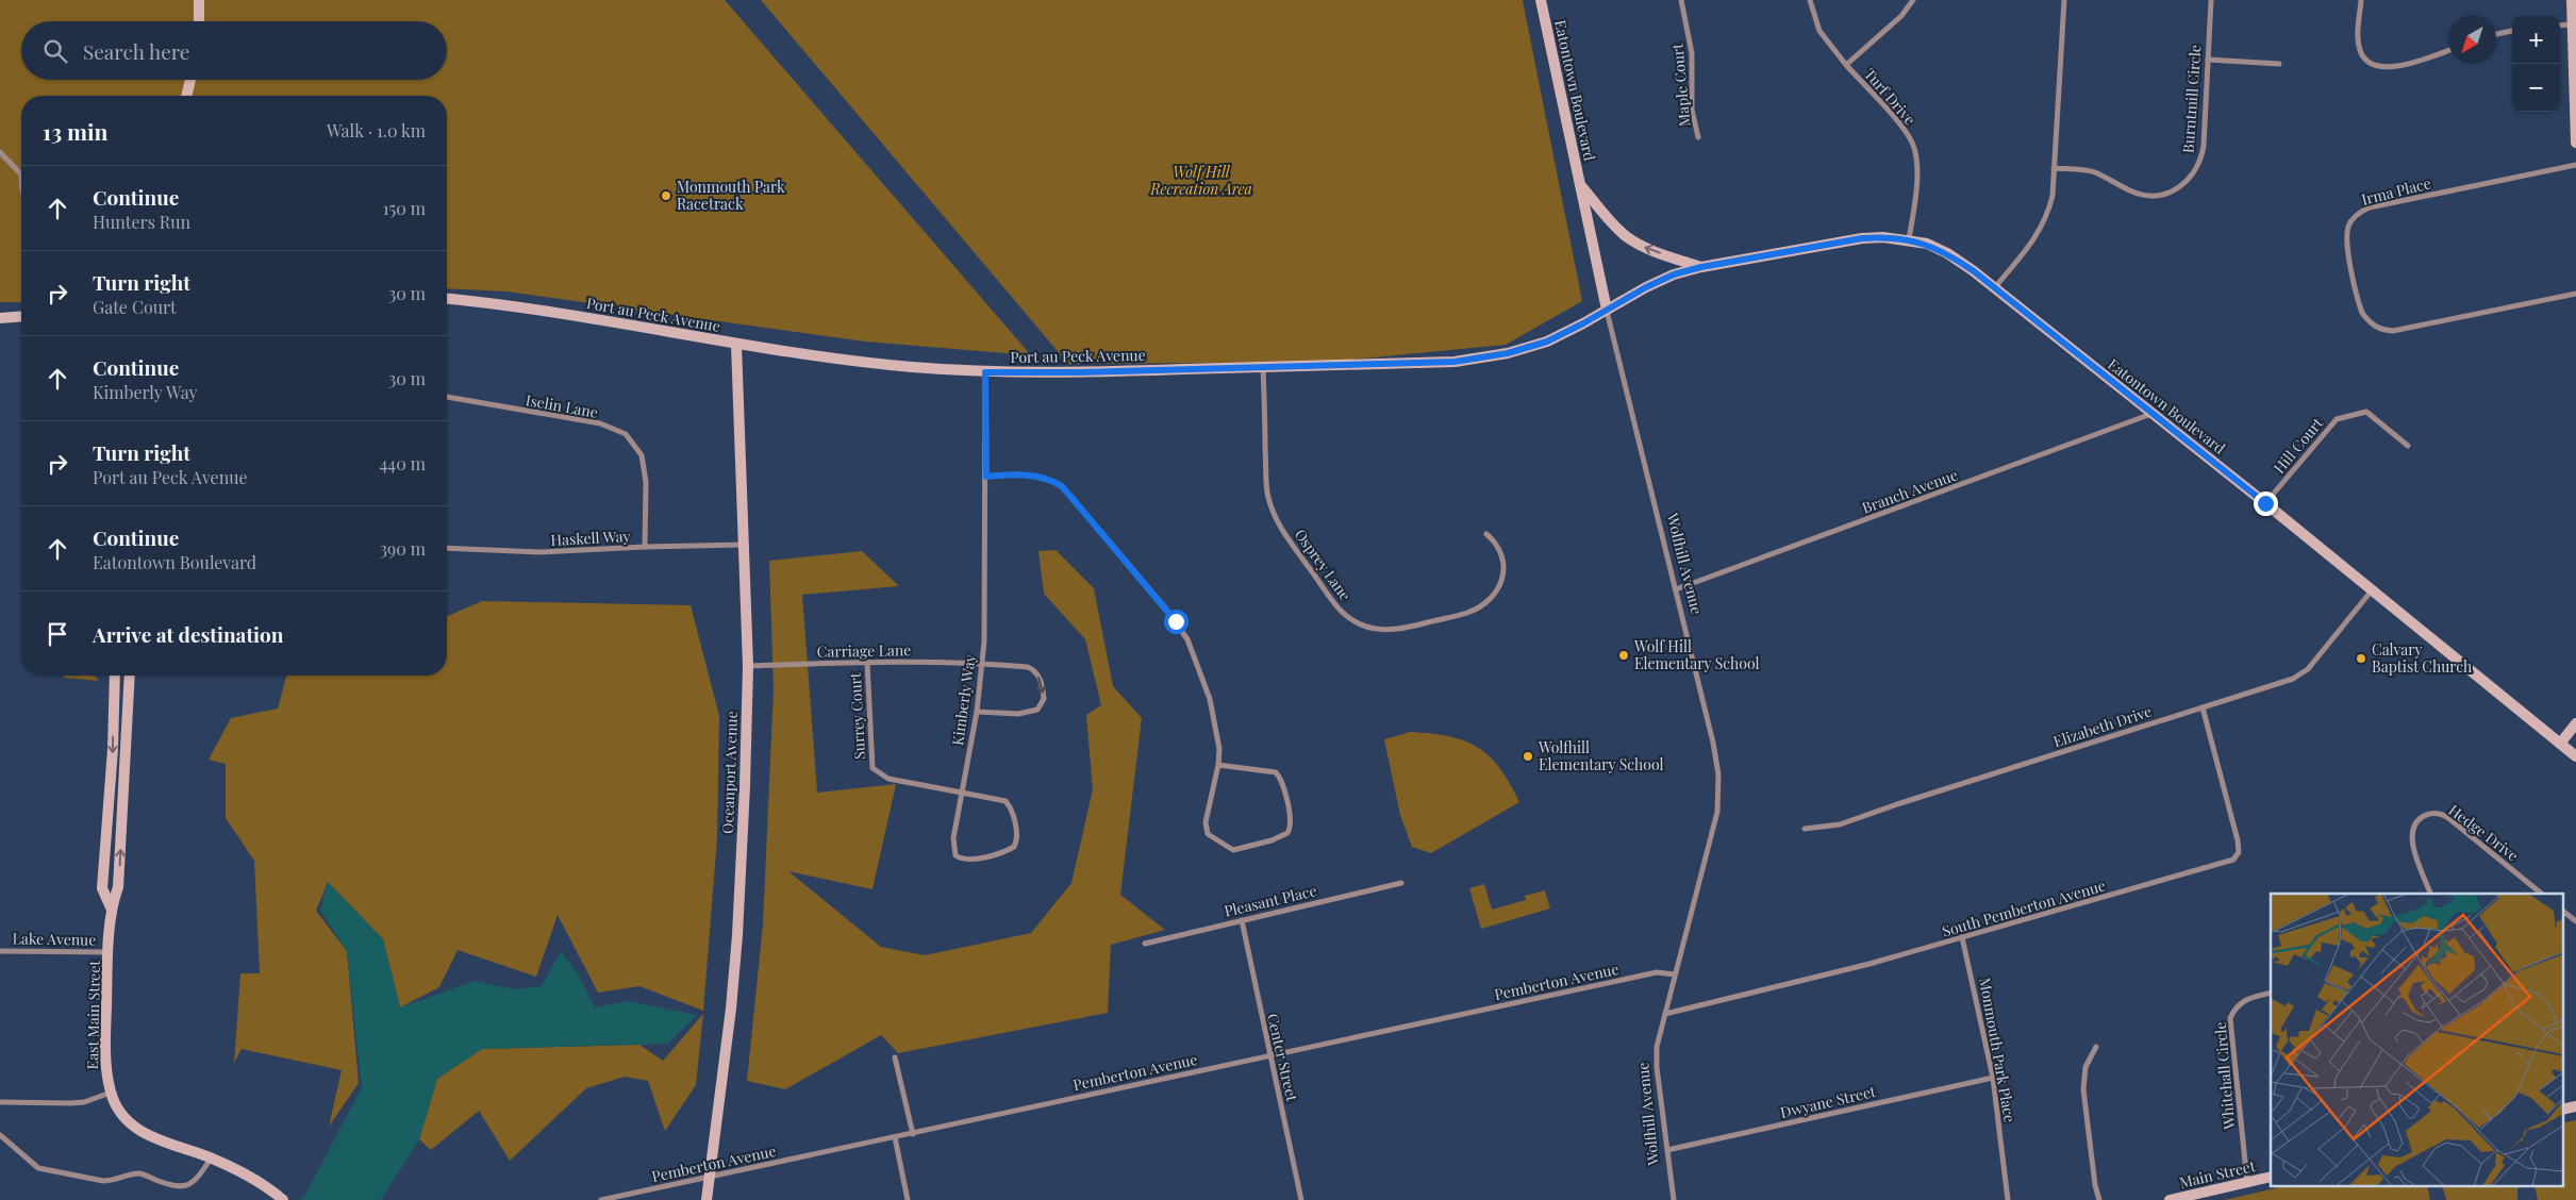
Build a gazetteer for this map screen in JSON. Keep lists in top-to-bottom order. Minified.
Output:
{"streets":{"street":["Maple Court","Eatontown Boulevard","Turf Drive","Burntmill Circle","Irma Place","Port au Peck Avenue","Iselin Lane","Hill Court","Branch Avenue","Haskell Way","Wolfhill Avenue","Osprey Lane","Carriage Lane","Kimberly Way","Surrey Court","Elizabeth Drive","Oceanport Avenue","Hedge Drive","Pleasant Place","South Pemberton Avenue","Lake Avenue","Pemberton Avenue","East Main Street","Monmouth Park Place","Center Street","Whitehall Circle","Dwyane Street","Main Street"]},"crossings":[["Eatontown Boulevard","Turf Drive"],["Eatontown Boulevard","Port au Peck Avenue"],["Eatontown Boulevard","Hill Court"],["Eatontown Boulevard","Branch Avenue"],["Eatontown Boulevard","Wolfhill Avenue"],["Eatontown Boulevard","Elizabeth Drive"],["Port au Peck Avenue","Wolfhill Avenue"],["Port au Peck Avenue","Osprey Lane"],["Port au Peck Avenue","Kimberly Way"],["Port au Peck Avenue","Oceanport Avenue"],["Iselin Lane","Haskell Way"],["Branch Avenue","Wolfhill Avenue"],["Haskell Way","Oceanport Avenue"],["Wolfhill Avenue","South Pemberton Avenue"],["Wolfhill Avenue","Pemberton Avenue"],["Wolfhill Avenue","Dwyane Street"],["Carriage Lane","Kimberly Way"],["Carriage Lane","Surrey Court"],["Carriage Lane","Oceanport Avenue"],["Kimberly Way","Surrey Court"],["Elizabeth Drive","South Pemberton Avenue"],["Oceanport Avenue","Pemberton Avenue"],["Pleasant Place","Center Street"],["South Pemberton Avenue","Monmouth Park Place"],["Lake Avenue","East Main Street"],["Pemberton Avenue","Center Street"],["Monmouth Park Place","Dwyane Street"],["Whitehall Circle","Main Street"]],"parks":["Wolf Hill Recreation Area"],"places":["Monmouth Park Racetrack","Wolf Hill Elementary School","Calvary Baptist Church","Wolfhill Elementary School"],"north":"bottom left","page":{"map_buttons":["+","−"],"search":"Search here","heading":["13 min","Walk · 1.0 km"],"list":[["Continue","Hunters Run","150 m"],["Turn right","Gate Court","30 m"],["Continue","Kimberly Way","30 m"],["Turn right","Port au Peck Avenue","440 m"],["Continue","Eatontown Boulevard","390 m"],"Arrive at destination"]}}
